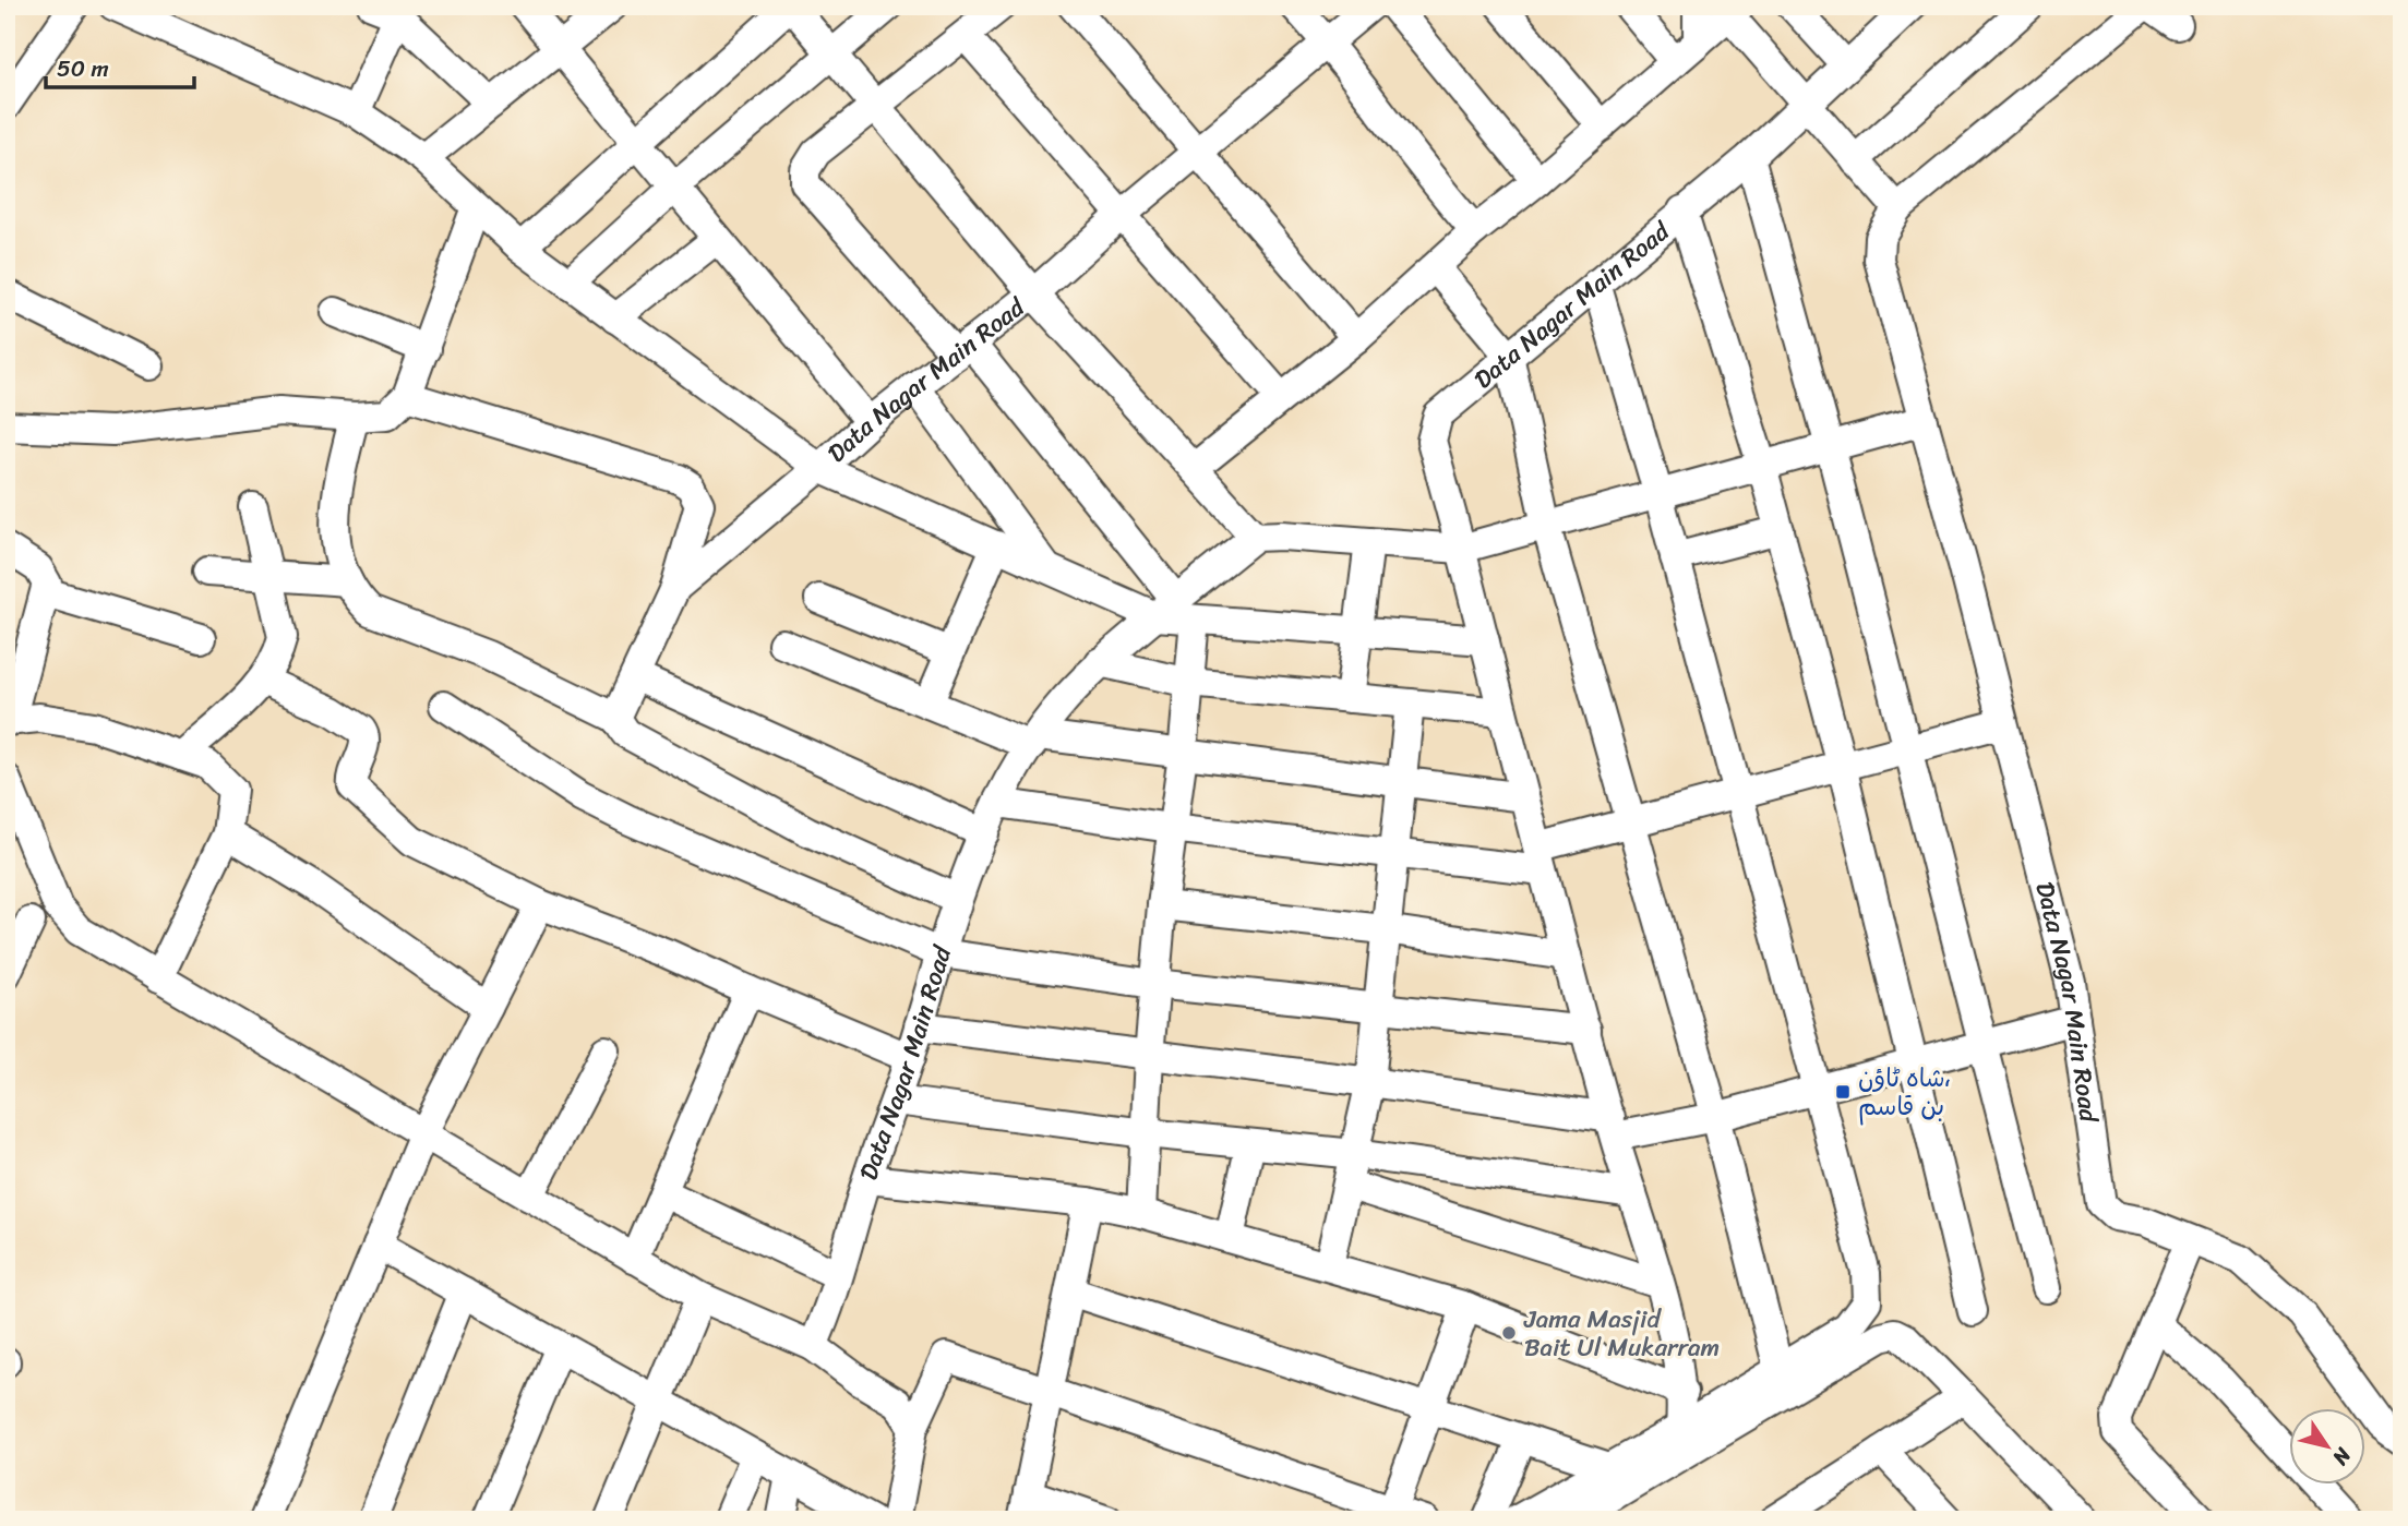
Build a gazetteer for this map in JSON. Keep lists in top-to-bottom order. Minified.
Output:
{"streets":{"street":["Data Nagar Main Road"]},"places":{"transit":["شاہ ٹاؤن، بن قاسم"],"other":["Jama Masjid Bait Ul Mukarram"]},"scale_bar":"50 m","north":"bottom right"}
